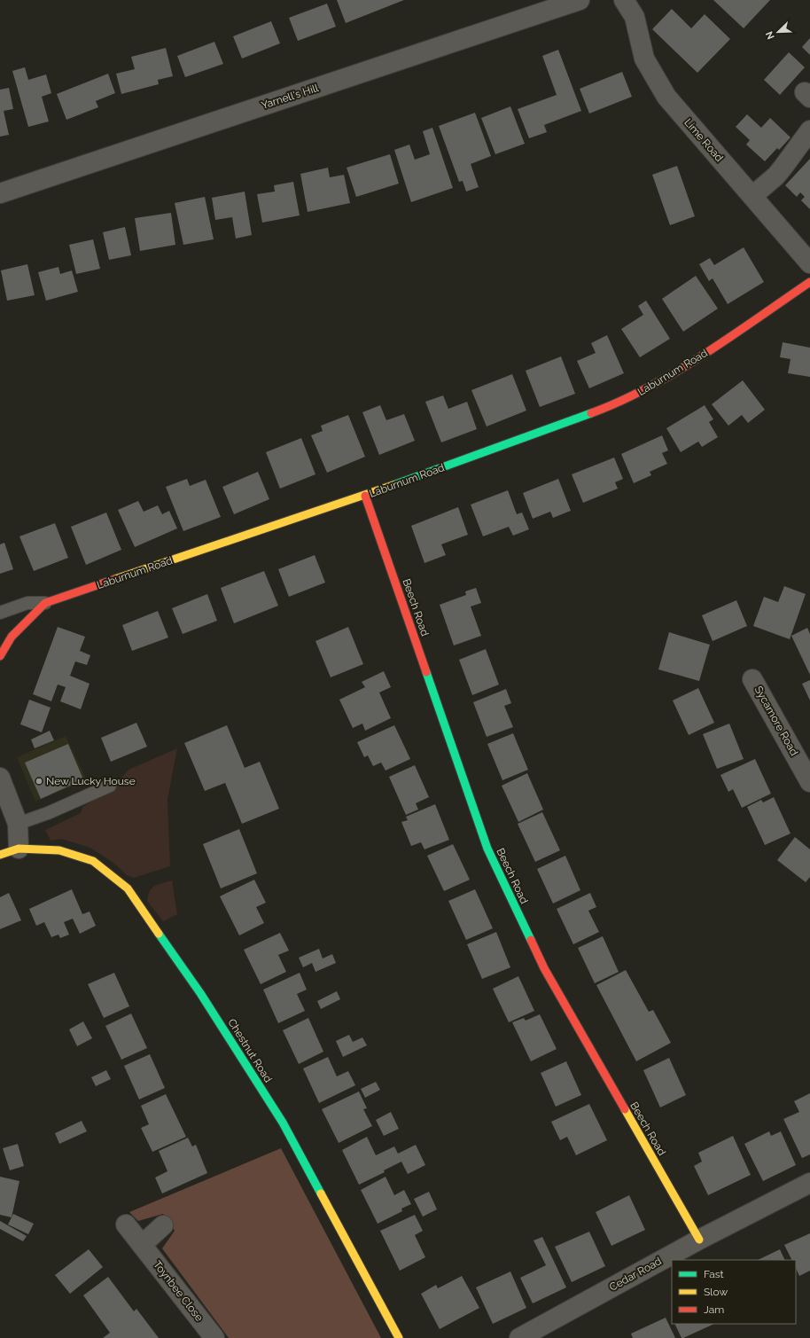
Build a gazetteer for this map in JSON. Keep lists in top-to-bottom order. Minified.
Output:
{"streets":{"street":["Yarnell's Hill","Lime Road","Laburnum Road","Beech Road","Sycamore Road","Chestnut Road","Cedar Road","Toynbee Close"]},"crossings":[["Laburnum Road","Beech Road"],["Beech Road","Cedar Road"]],"places":["New Lucky House"],"legend":["Fast","Slow","Jam"],"north":"bottom left"}
